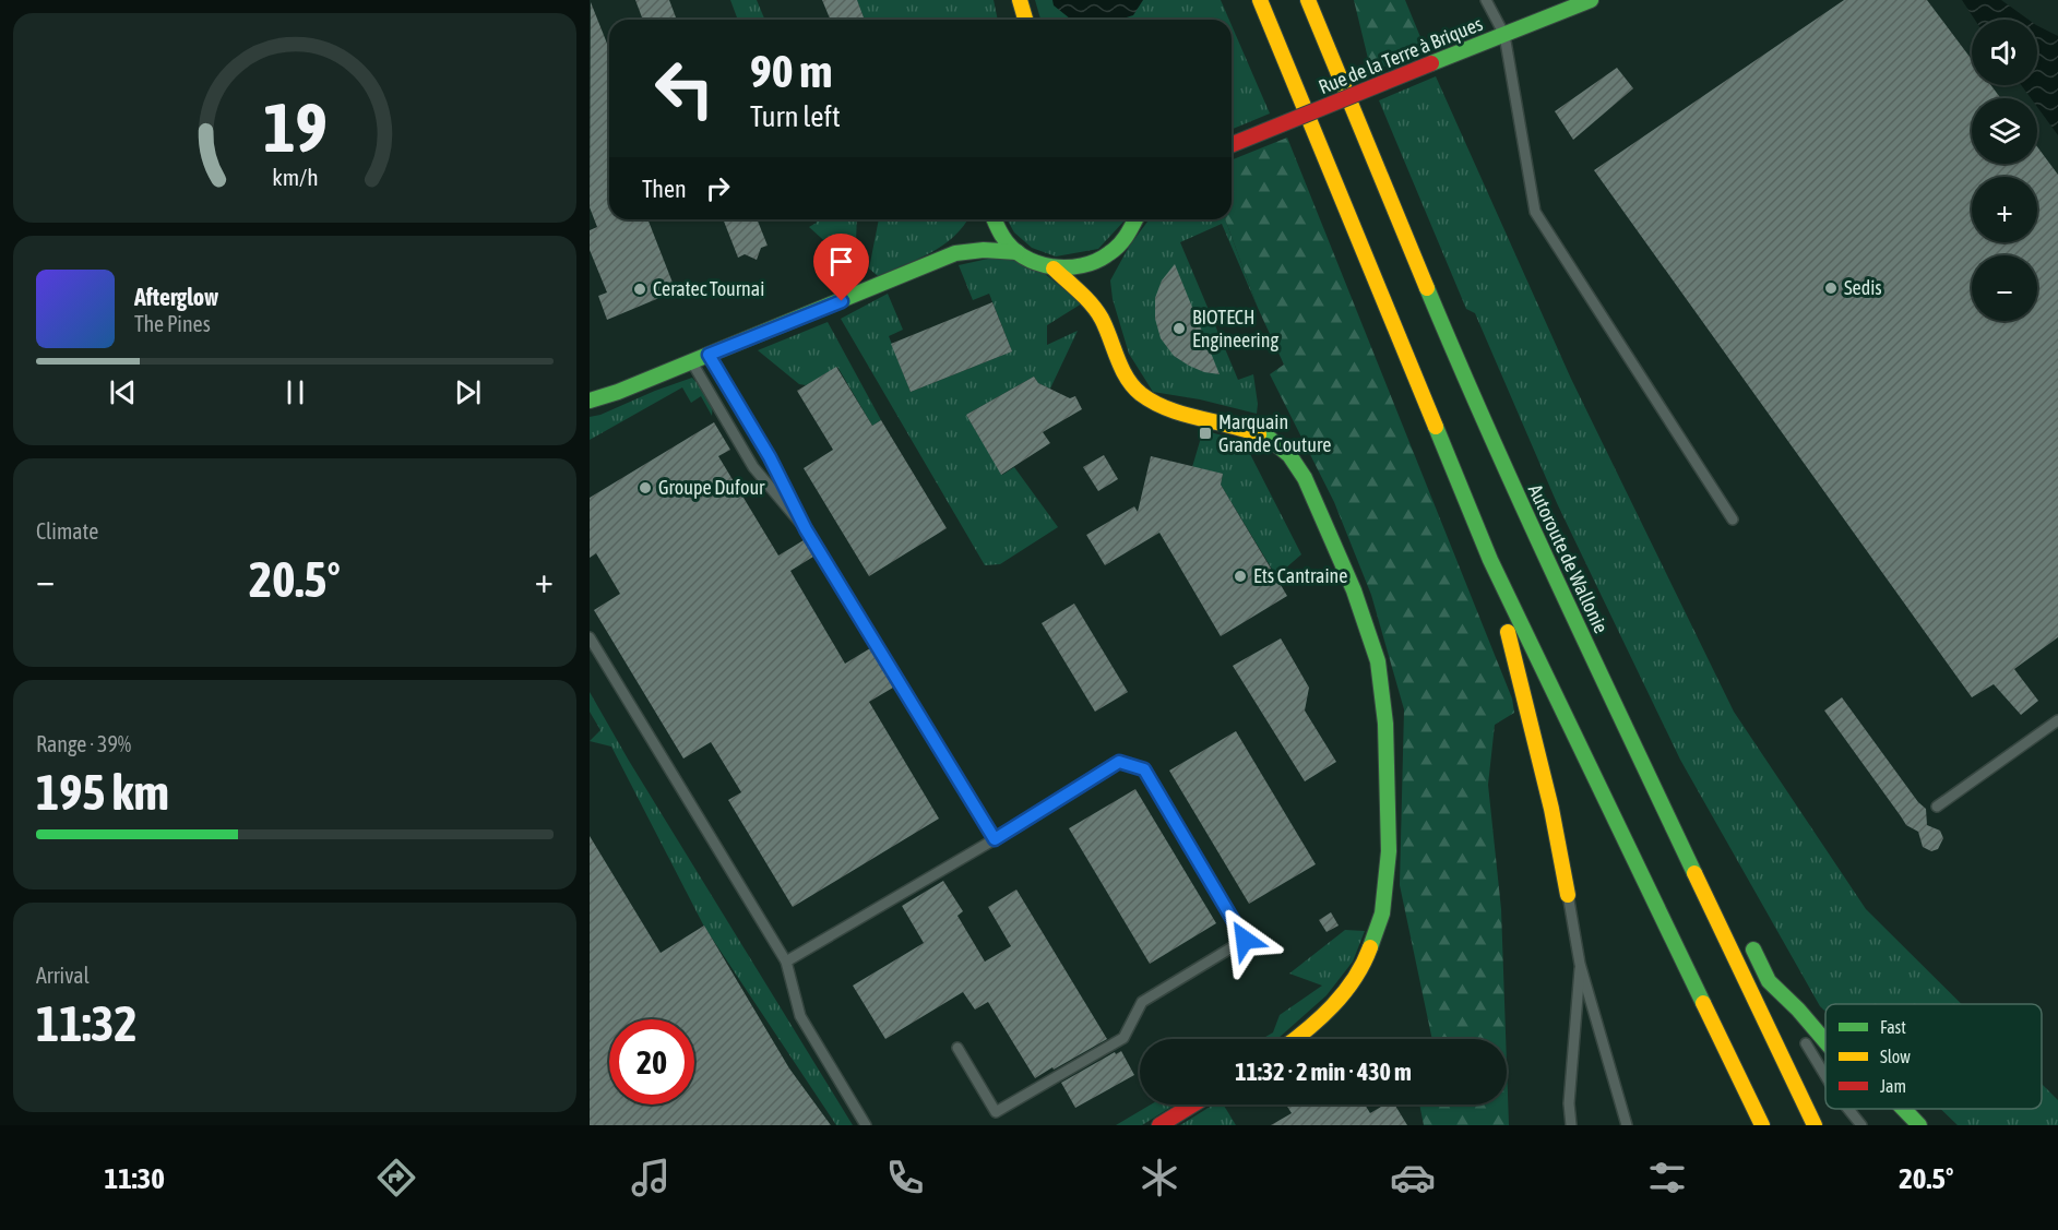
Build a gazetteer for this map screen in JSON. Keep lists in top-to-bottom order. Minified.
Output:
{"streets":{"main road":["Rue de la Terre à Briques","Autoroute de Wallonie"]},"places":{"other":["Sedis","Ceratec Tournai","BIOTECH Engineering","Groupe Dufour","Ets Cantraine"],"transit":["Marquain Grande Couture"]},"legend":["Fast","Slow","Jam"],"page":{"map_buttons":["+","−"],"turn":["90 m","Turn left"],"then":"Then","song":["Afterglow","The Pines"],"tile":["Climate",["Range · 39%","195 km"],["Arrival","11:32"]],"heat":["−","20.5°","+"],"limit":"20","trip":"11:32 · 2 min · 430 m","tabs":["11:30","20.5°"],"gauge":["19","km/h"]}}
